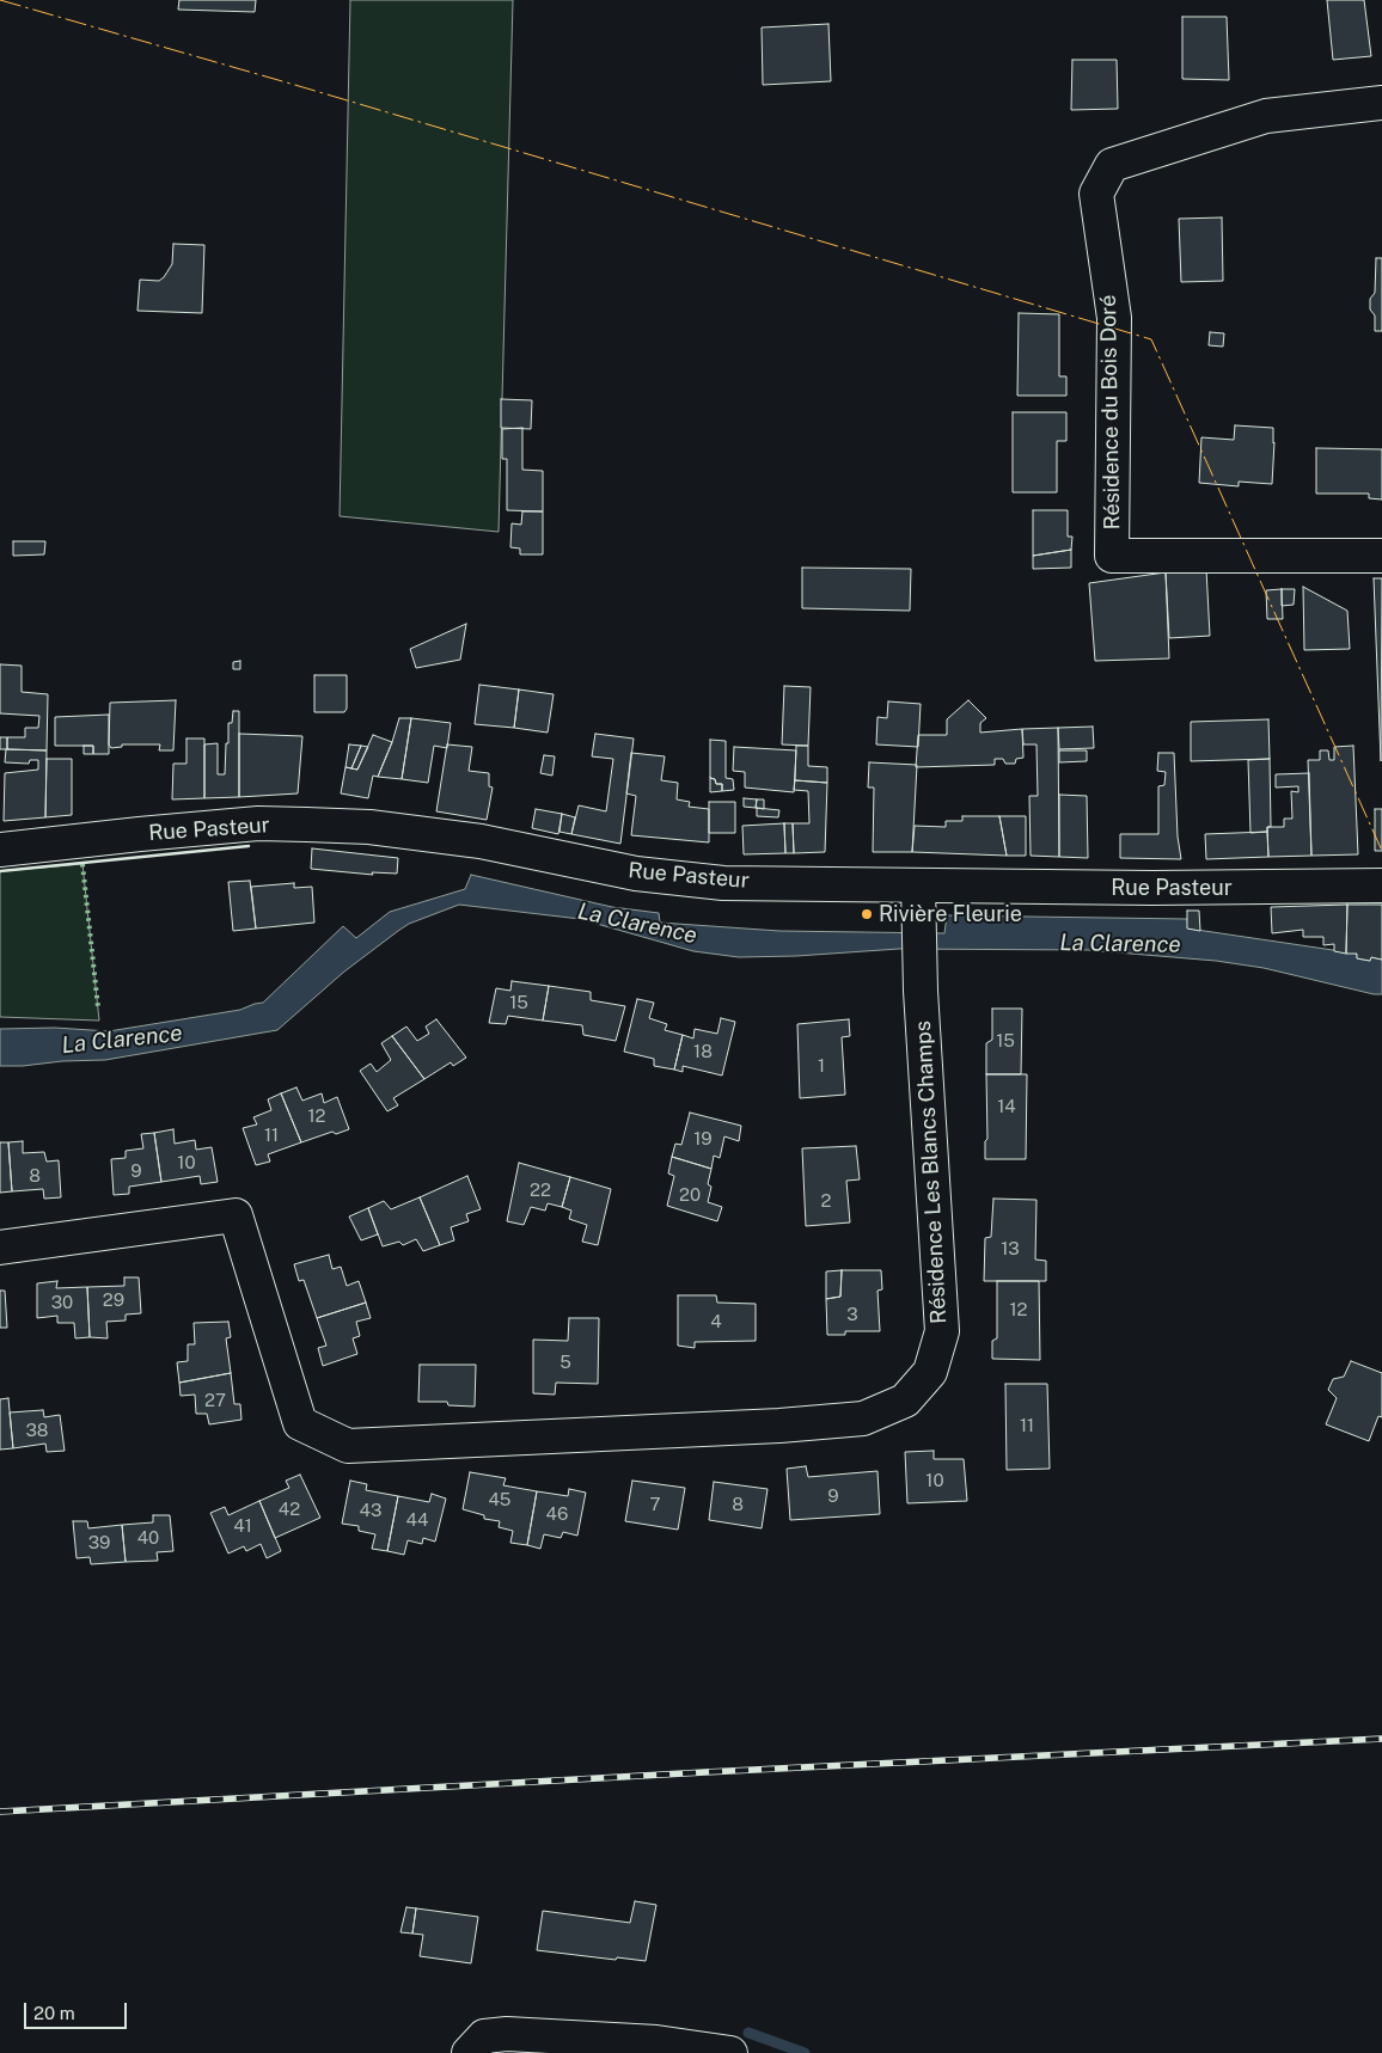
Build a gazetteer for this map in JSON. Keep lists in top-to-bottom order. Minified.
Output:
{"streets":{"street":["Résidence du Bois Doré","Rue Pasteur","Résidence Les Blancs Champs"]},"crossings":[["Rue Pasteur","Résidence Les Blancs Champs"]],"water":["La Clarence"],"places":["Rivière Fleurie"],"house_numbers":["15","15","18","1","14","12","11","19","10","9","8","22","20","2","13","29","30","12","3","4","5","27","11","38","10","9","45","7","8","42","43","46","44","41","40","39"],"scale_bar":"20 m"}
